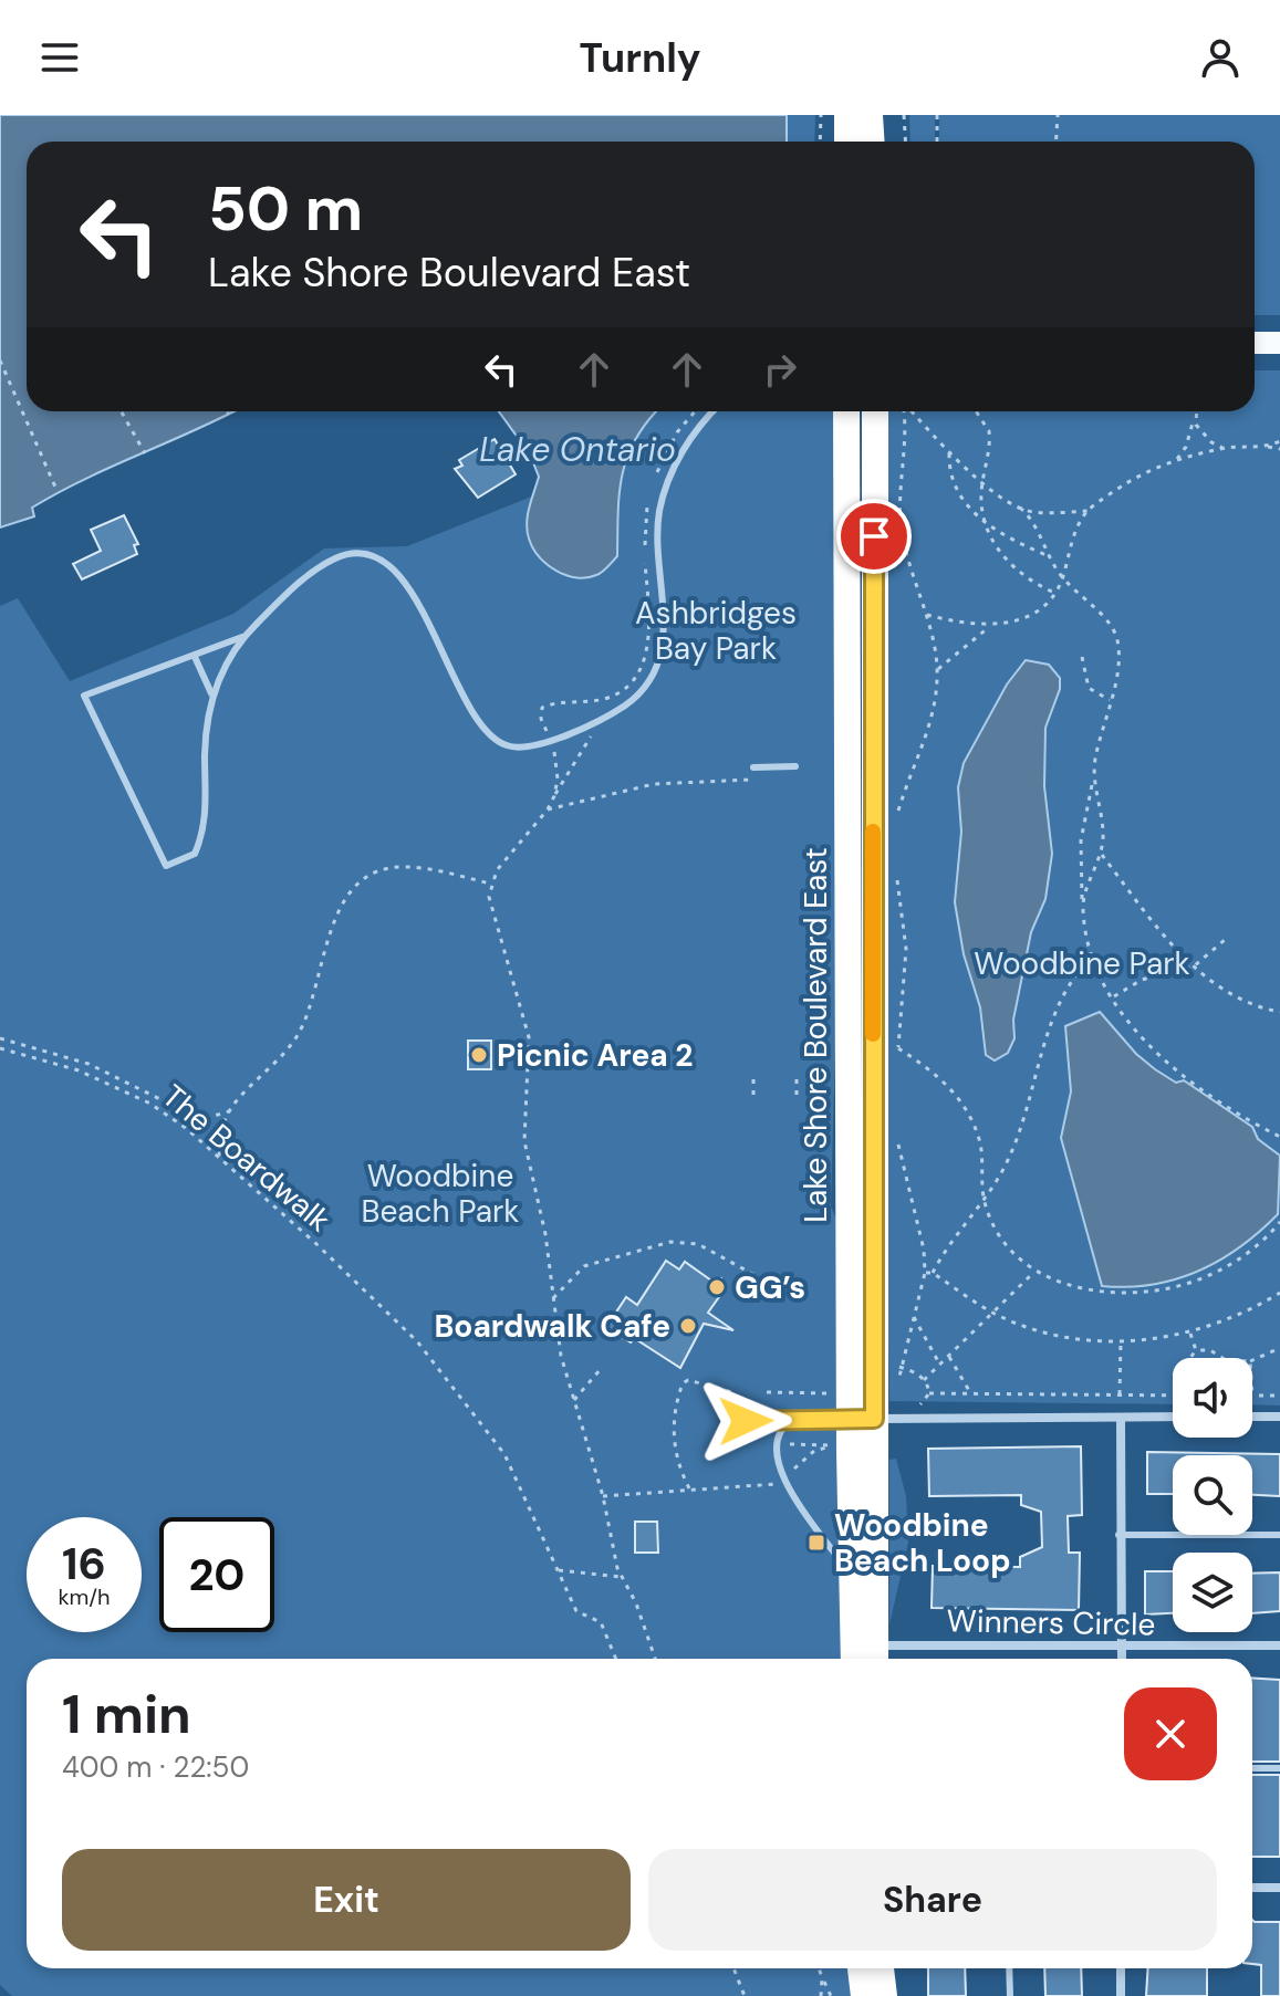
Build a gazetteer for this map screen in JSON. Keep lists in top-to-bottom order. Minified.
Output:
{"streets":{"highway":["Lake Shore Boulevard East"],"street":["Winners Circle"],"path":["The Boardwalk"]},"crossings":[["Lake Shore Boulevard East","Winners Circle"]],"water":["Lake Ontario"],"parks":["Ashbridges Bay Park","Woodbine Park","Woodbine Beach Park"],"places":{"other":["Picnic Area 2","GG’s","Boardwalk Cafe"],"transit":["Woodbine Beach Loop"]},"page":{"header":"Turnly","turn":["50 m","Lake Shore Boulevard East"],"speed":"16 km/h","limit":"20","heading":["1 min","400 m · 22:50"],"buttons":["Exit","Share"]}}
